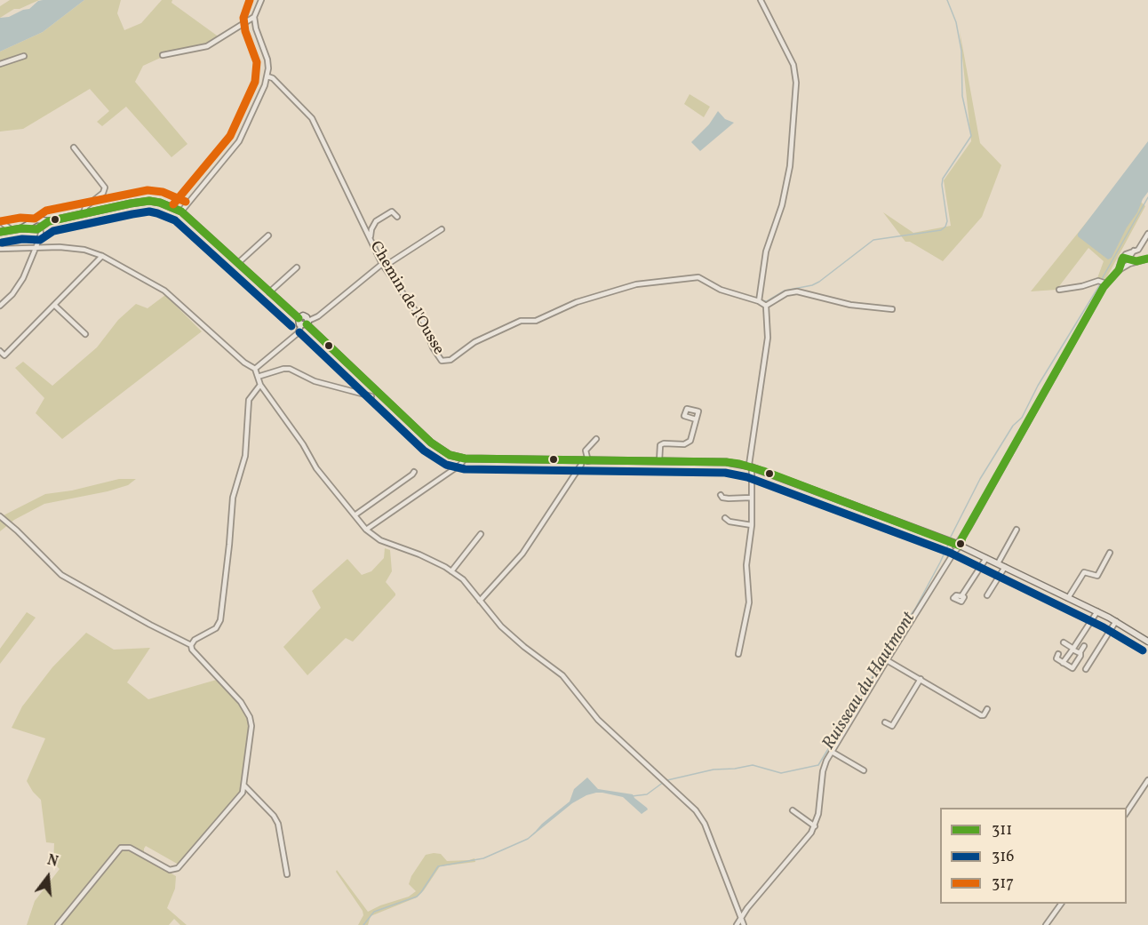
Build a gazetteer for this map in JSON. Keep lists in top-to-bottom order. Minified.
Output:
{"streets":{"street":["Chemin de l'Ousse"]},"water":["Ruisseau du Hautmont"],"lines":["transit line 317","transit line 311","transit line 316"],"legend":["311","316","317"],"north":"top"}
